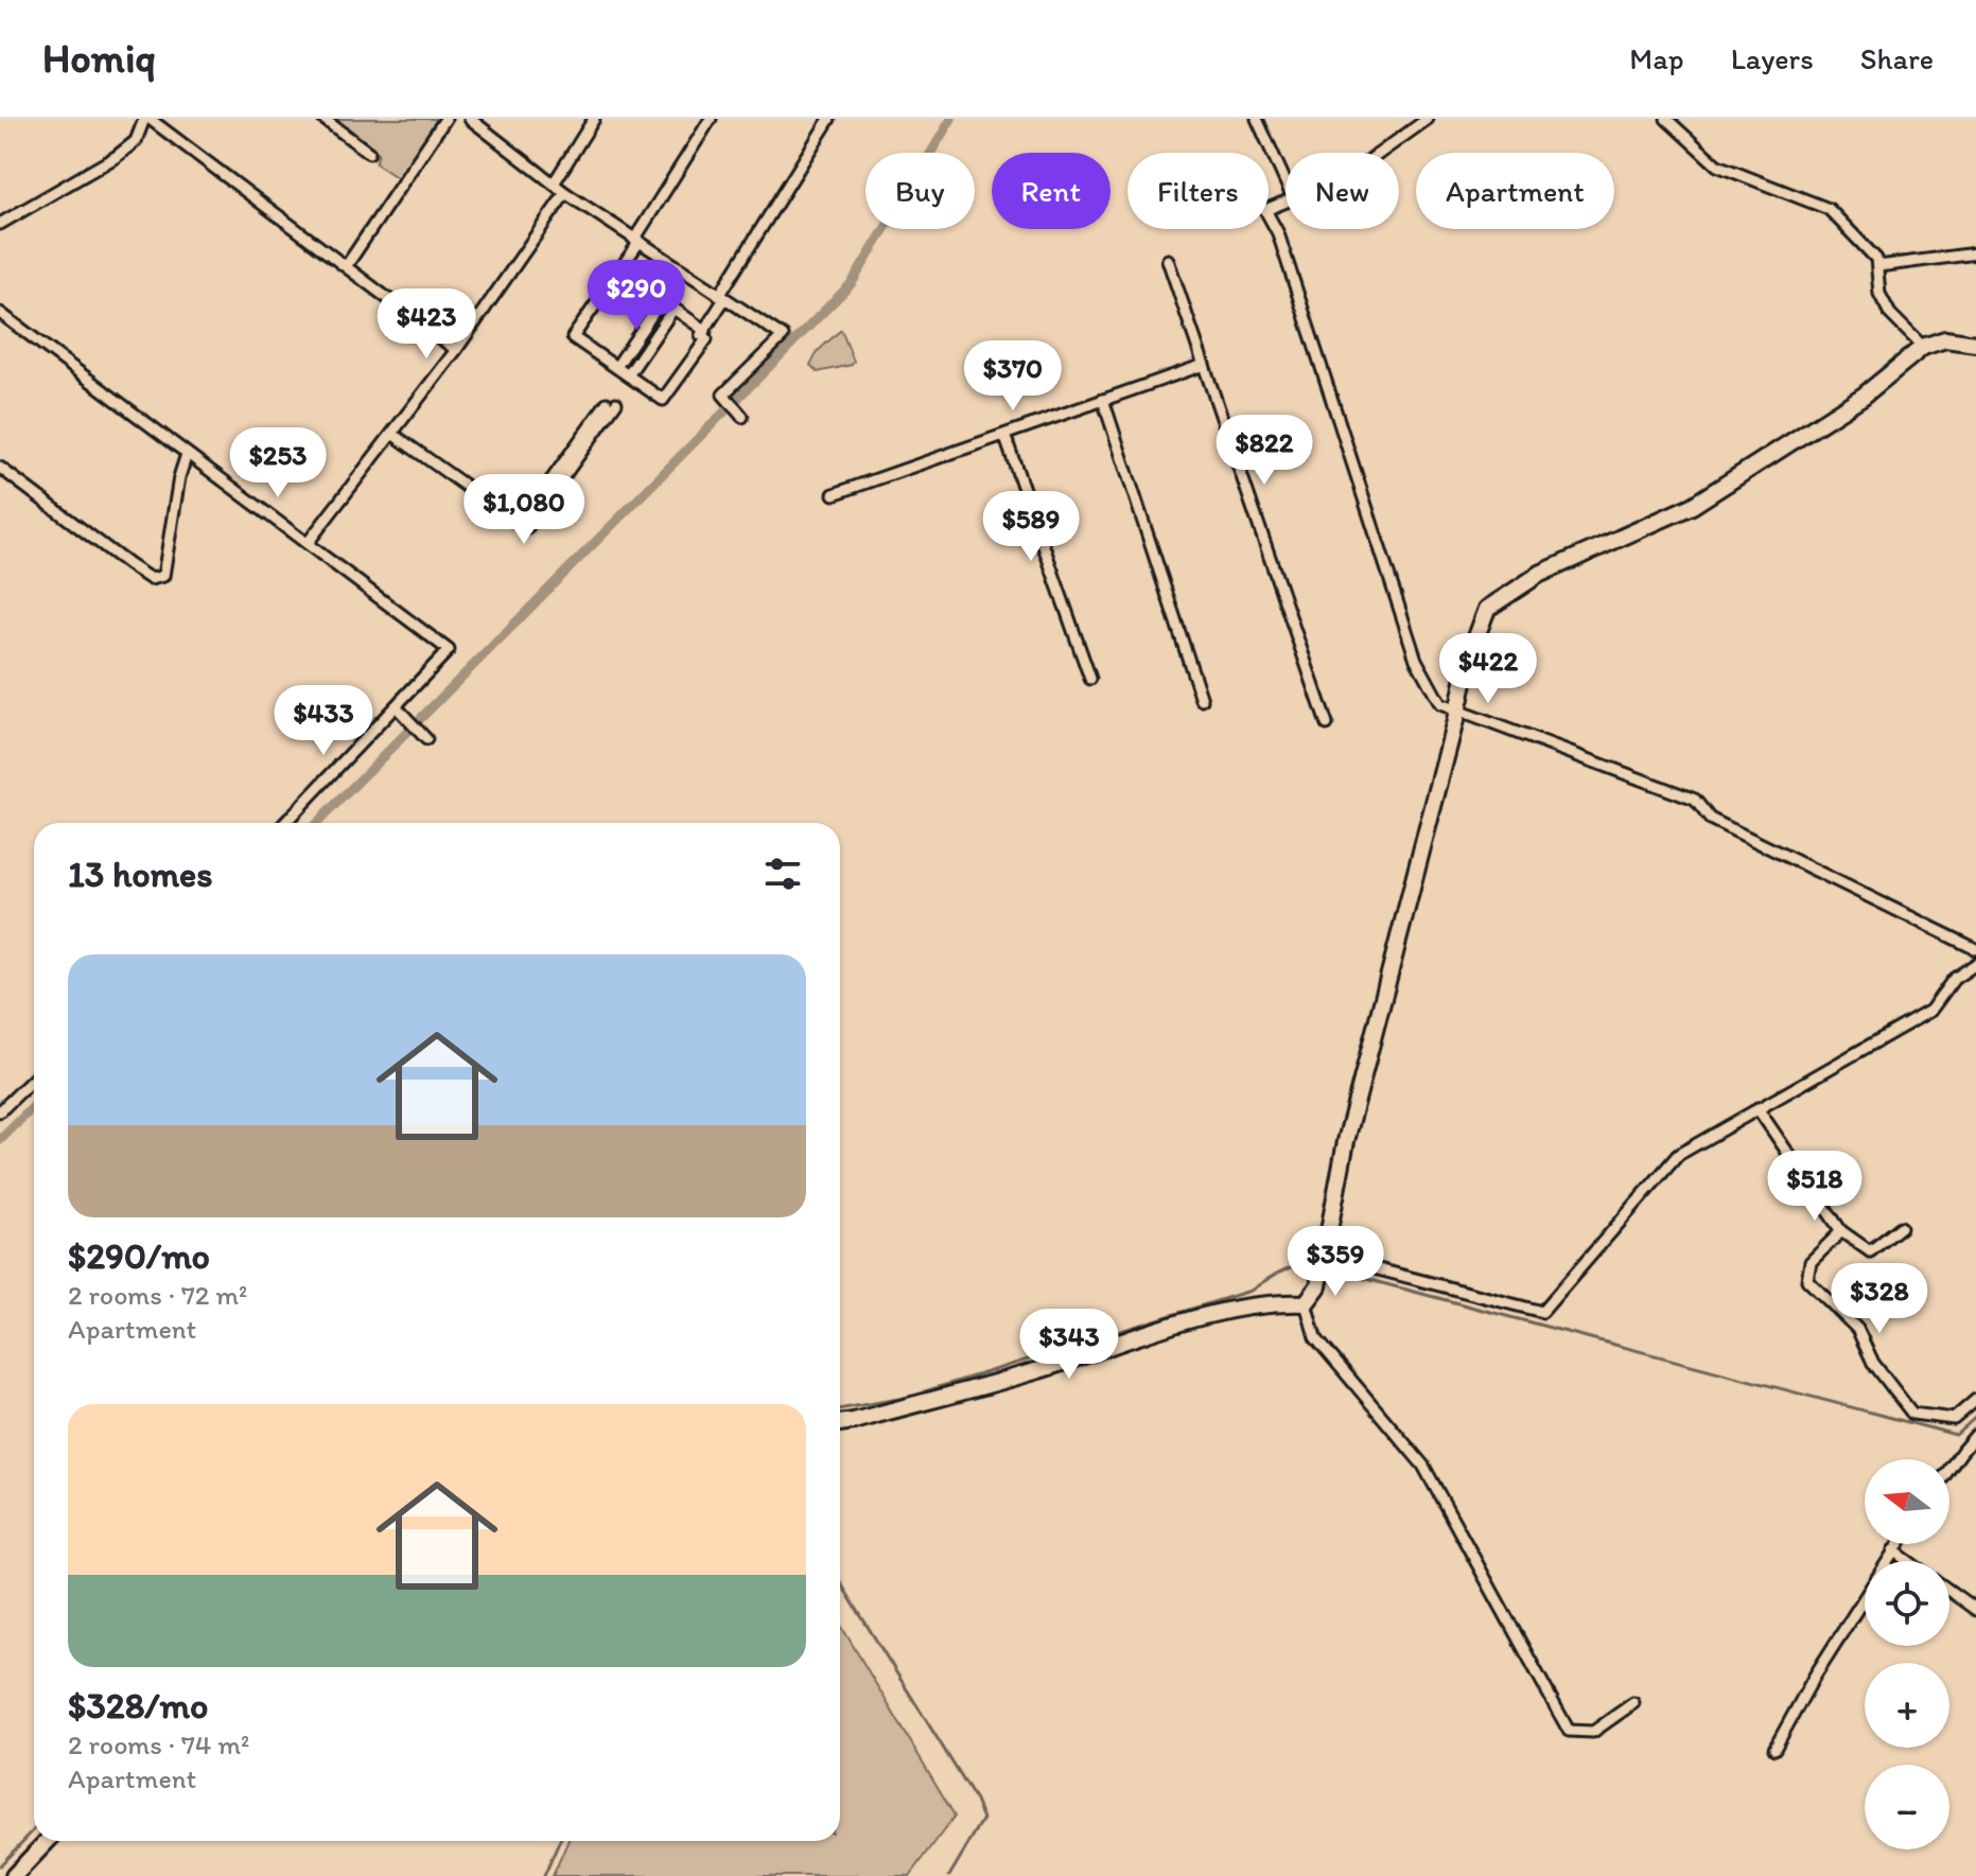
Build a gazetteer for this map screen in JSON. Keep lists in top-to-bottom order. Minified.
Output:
{"north":"left","page":{"header":"Homiq","nav":["Map","Layers","Share"],"chip":["Buy","Rent","Filters","New","Apartment"],"price":["$290","$423","$370","$822","$253","$1,080","$589","$422","$433","$518","$359","$328","$343"],"heading":"13 homes","list":[{"name":"$290/mo","note":"2 rooms · 72 m² · Apartment"},{"name":"$328/mo","note":"2 rooms · 74 m² · Apartment"}],"map_buttons":["+","−"]}}
